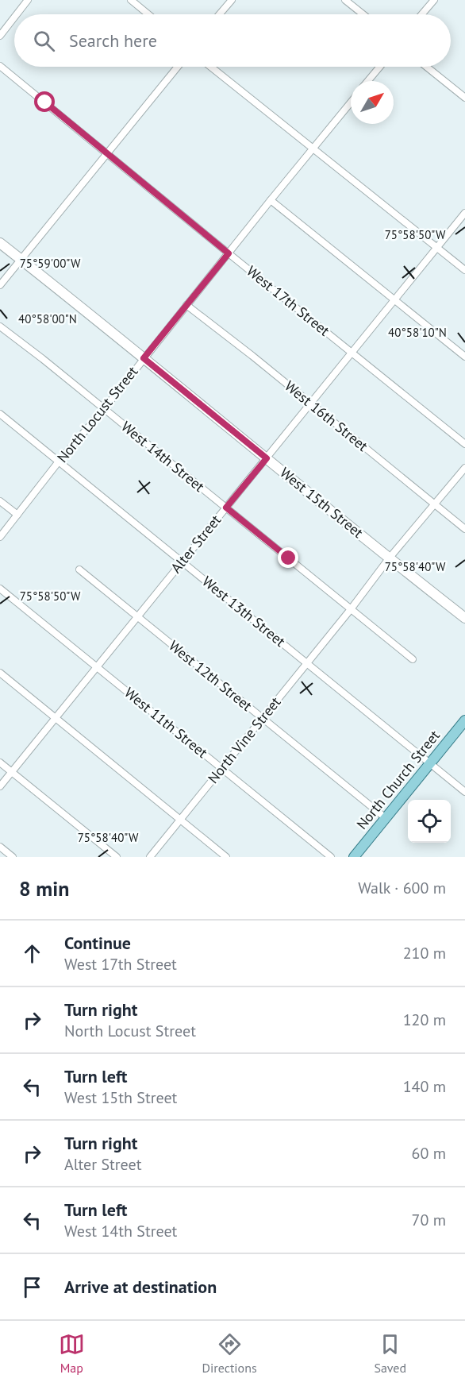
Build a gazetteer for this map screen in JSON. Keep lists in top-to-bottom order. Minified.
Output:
{"streets":{"main road":["West 15th Street","North Church Street"],"street":["West 17th Street","North Locust Street","West 16th Street","West 14th Street","Alter Street","West 13th Street","West 12th Street","West 11th Street","North Vine Street"]},"crossings":[["West 17th Street","North Locust Street"],["West 17th Street","Alter Street"],["North Locust Street","West 16th Street"],["North Locust Street","West 14th Street"],["North Locust Street","West 15th Street"],["North Locust Street","West 13th Street"],["West 16th Street","Alter Street"],["West 16th Street","North Vine Street"],["West 14th Street","Alter Street"],["West 14th Street","North Vine Street"],["West 15th Street","Alter Street"],["West 15th Street","North Vine Street"],["Alter Street","West 13th Street"],["Alter Street","West 12th Street"],["Alter Street","West 11th Street"],["West 13th Street","North Vine Street"],["West 13th Street","North Church Street"],["West 12th Street","North Vine Street"],["West 12th Street","North Church Street"],["West 11th Street","North Vine Street"]],"north":"top right","page":{"search":"Search here","heading":["8 min","Walk · 600 m"],"list":[["Continue","West 17th Street","210 m"],["Turn right","North Locust Street","120 m"],["Turn left","West 15th Street","140 m"],["Turn right","Alter Street","60 m"],["Turn left","West 14th Street","70 m"],"Arrive at destination"],"nav":["Map","Directions","Saved"]},"coordinates":["75°58'50\"W","75°59'00\"W","40°58'00\"N","40°58'10\"N","75°58'40\"W"]}
